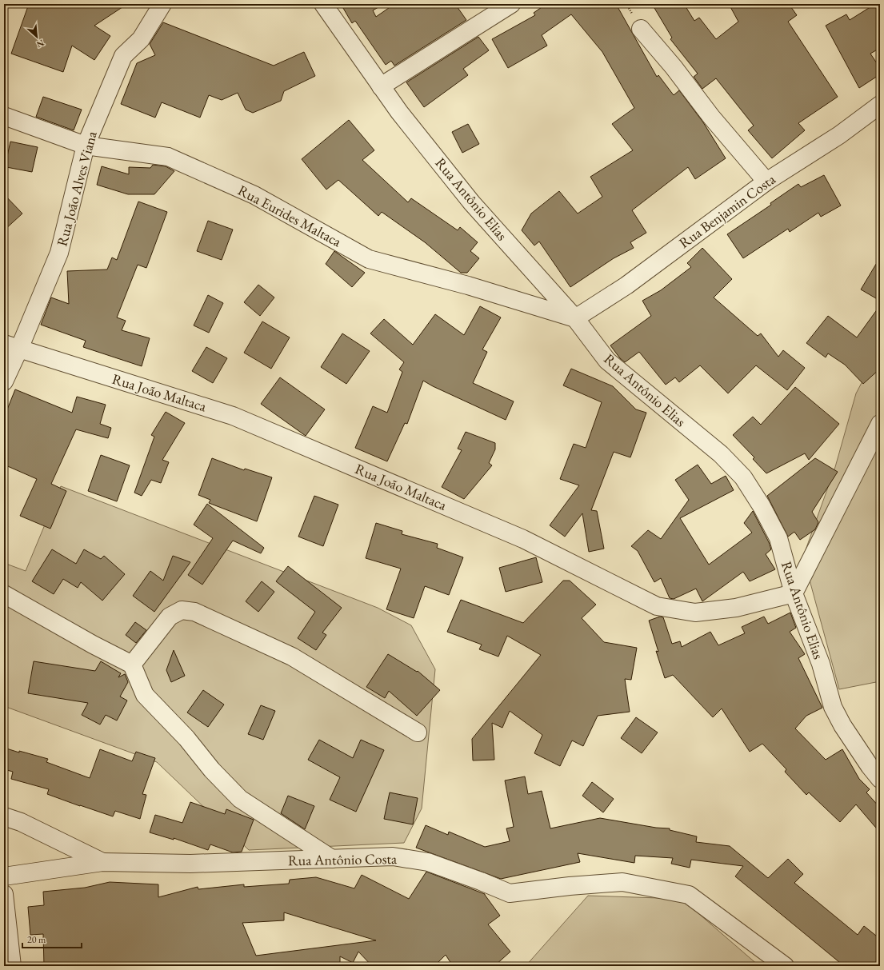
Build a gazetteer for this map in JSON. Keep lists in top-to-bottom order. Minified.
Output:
{"streets":{"street":["Rua João Alves Viana","Rua Antônio Elias","Rua Benjamin Costa","Rua Eurides Maltaca","Rua João Maltaca","Rua Antônio Costa"]},"crossings":[["Rua João Alves Viana","Rua Eurides Maltaca"],["Rua João Alves Viana","Rua João Maltaca"],["Rua Antônio Elias","Rua Benjamin Costa"],["Rua Antônio Elias","Rua Eurides Maltaca"],["Rua Antônio Elias","Rua João Maltaca"],["Rua Benjamin Costa","Rua Eurides Maltaca"]],"scale_bar":"20 m","north":"bottom right"}
